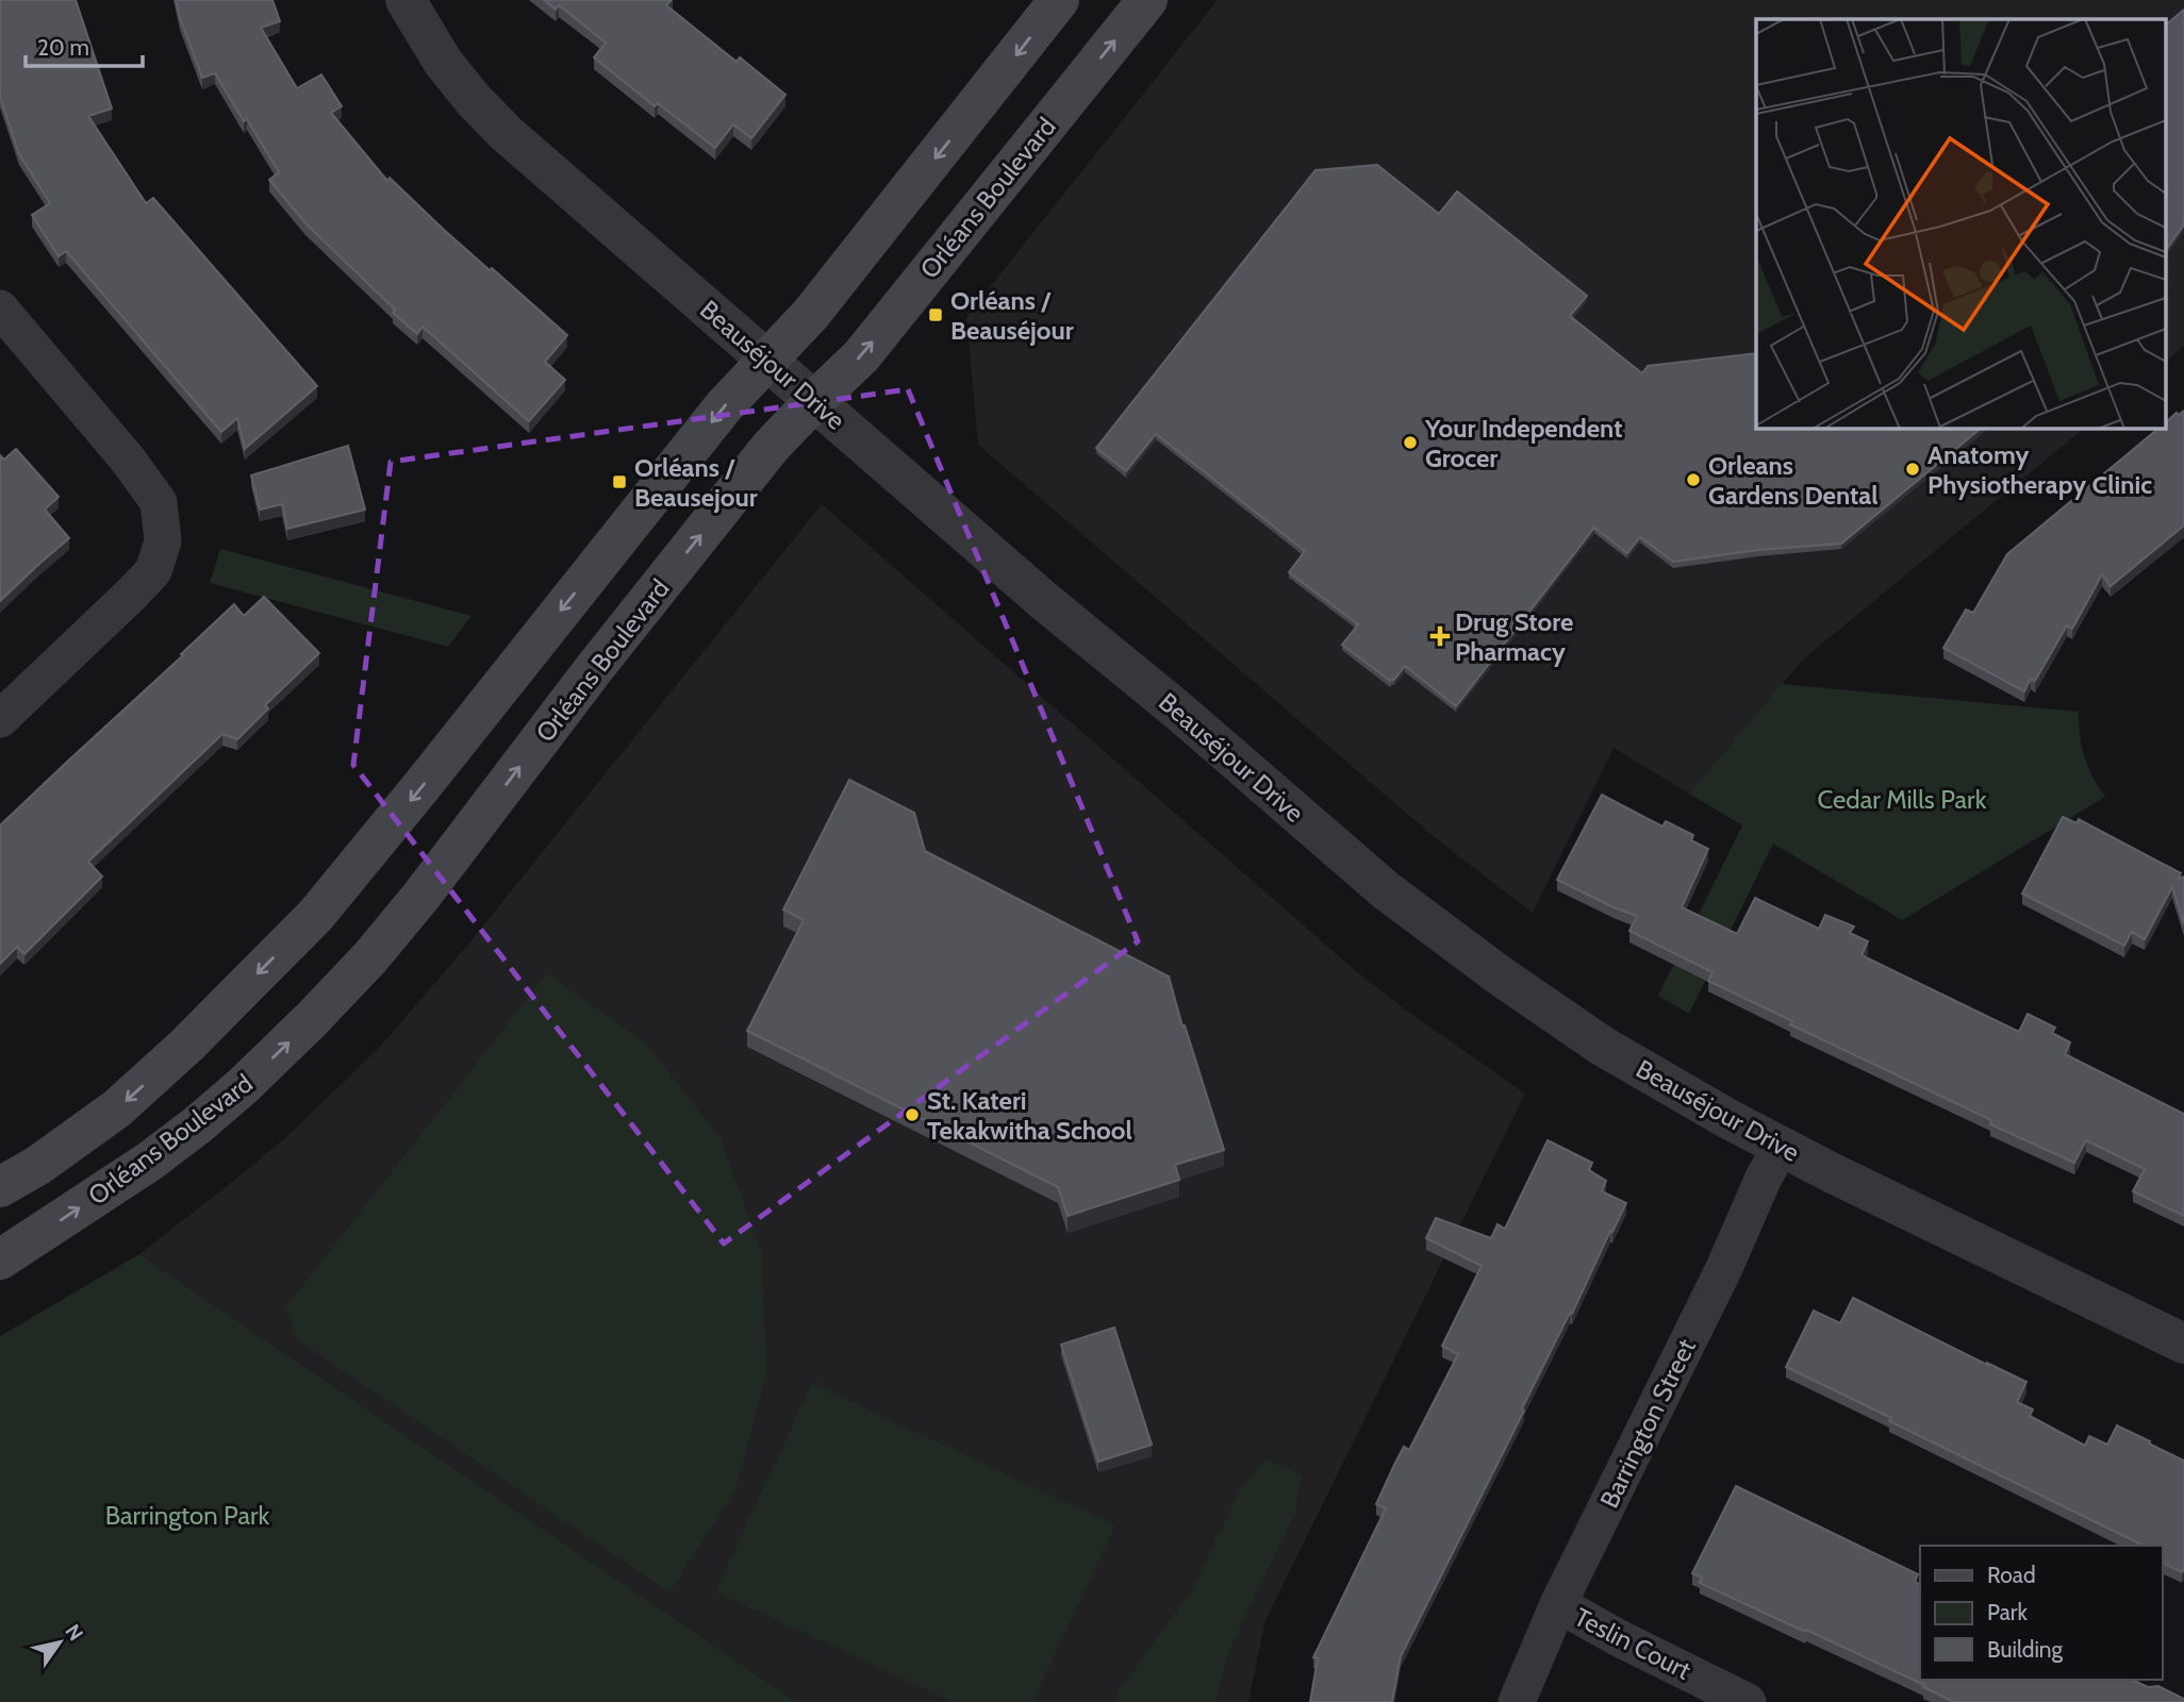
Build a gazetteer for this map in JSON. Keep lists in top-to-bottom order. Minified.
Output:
{"streets":{"main road":["Orléans Boulevard"],"street":["Beauséjour Drive","Barrington Street","Teslin Court"]},"crossings":[["Orléans Boulevard","Beauséjour Drive"],["Beauséjour Drive","Barrington Street"],["Barrington Street","Teslin Court"]],"parks":["Cedar Mills Park","Barrington Park"],"places":{"transit":["Orléans / Beauséjour","Orléans / Beausejour"],"other":["Your Independent Grocer","Anatomy Physiotherapy Clinic","Orleans Gardens Dental","St. Kateri Tekakwitha School"],"health":["Drug Store Pharmacy"]},"legend":["Road","Park","Building"],"scale_bar":"20 m","north":"top right"}
